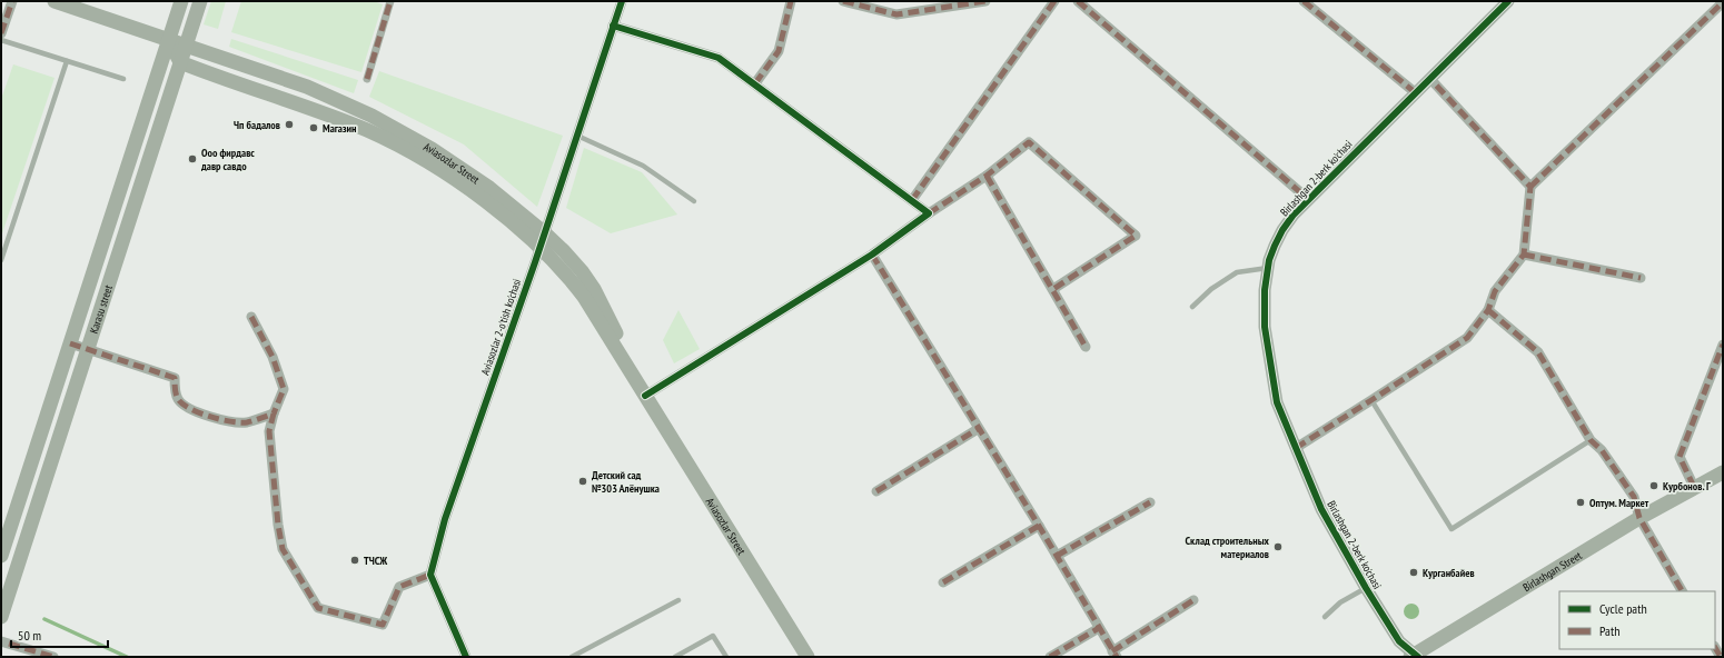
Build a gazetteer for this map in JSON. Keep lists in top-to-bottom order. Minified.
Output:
{"streets":{"main road":["Aviasozlar Street","Karasu street","Birlashgan Street"],"street":["Birlashgan 2-berk ko'chasi","Aviasozlar 2-o'tish ko'chasi"]},"crossings":[["Aviasozlar Street","Karasu street"],["Aviasozlar Street","Aviasozlar 2-o'tish ko'chasi"],["Birlashgan 2-berk ko'chasi","Birlashgan Street"]],"places":["Чп бадалов","Магазин","Ооо фирдавс давр савдо","Детский сад №303 Алёнушка","Курбонов. Г","Оптум. Маркет","Склад строительных материалов","ТЧСЖ","Курганбайев"],"legend":["Cycle path","Path"],"scale_bar":"50 m"}
